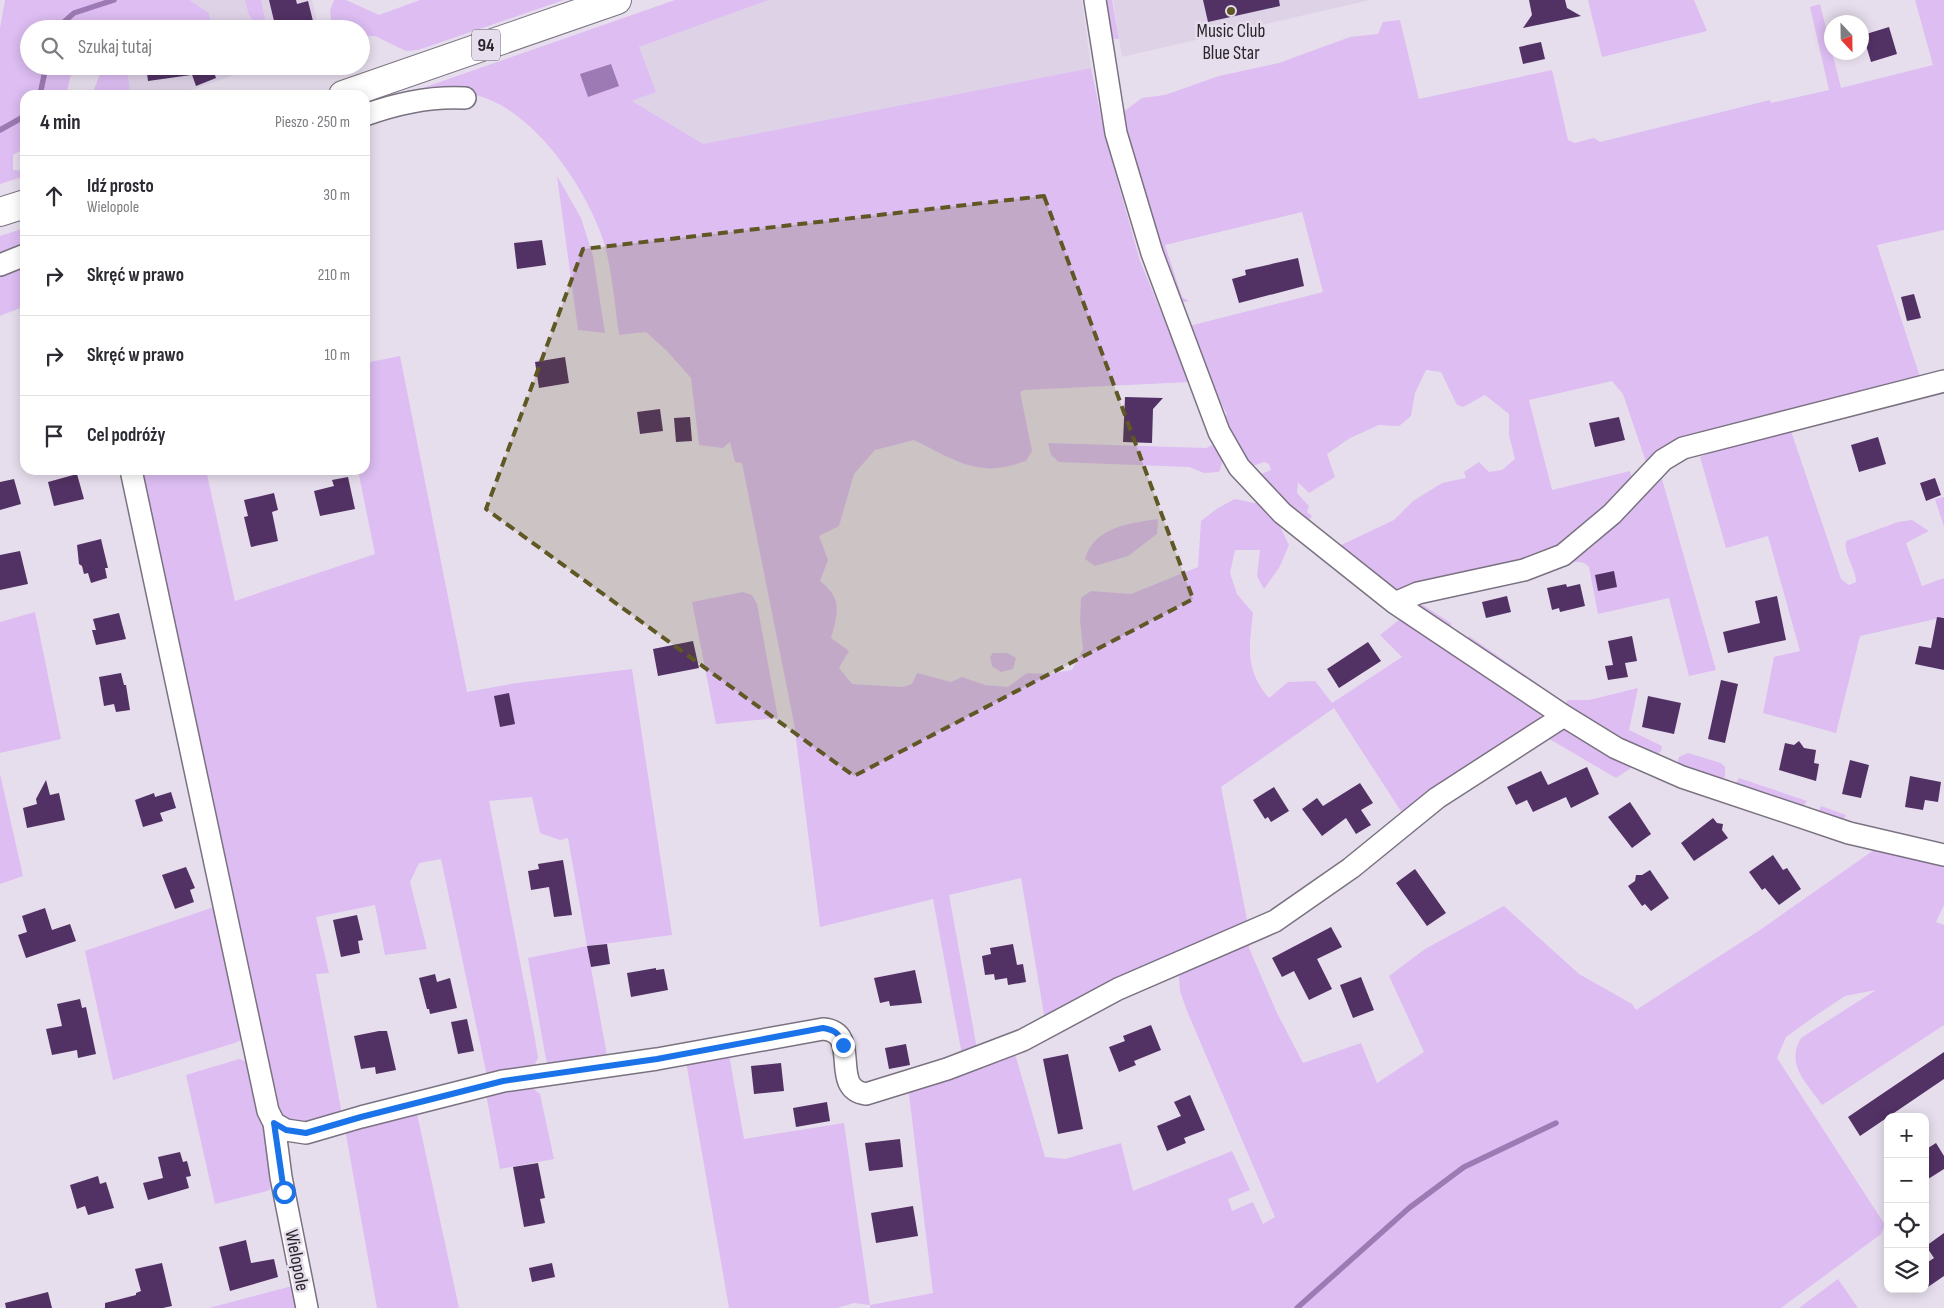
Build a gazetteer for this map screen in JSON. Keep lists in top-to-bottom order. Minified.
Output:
{"streets":{"main road":["94"],"street":["Wielopole"]},"places":["Music Club Blue Star"],"north":"bottom","page":{"search":"Szukaj tutaj","heading":["4 min","Pieszo · 250 m"],"list":[["Idź prosto","Wielopole","30 m"],["Skręć w prawo","210 m"],["Skręć w prawo","10 m"],"Cel podróży"],"map_buttons":["+","−"]}}
